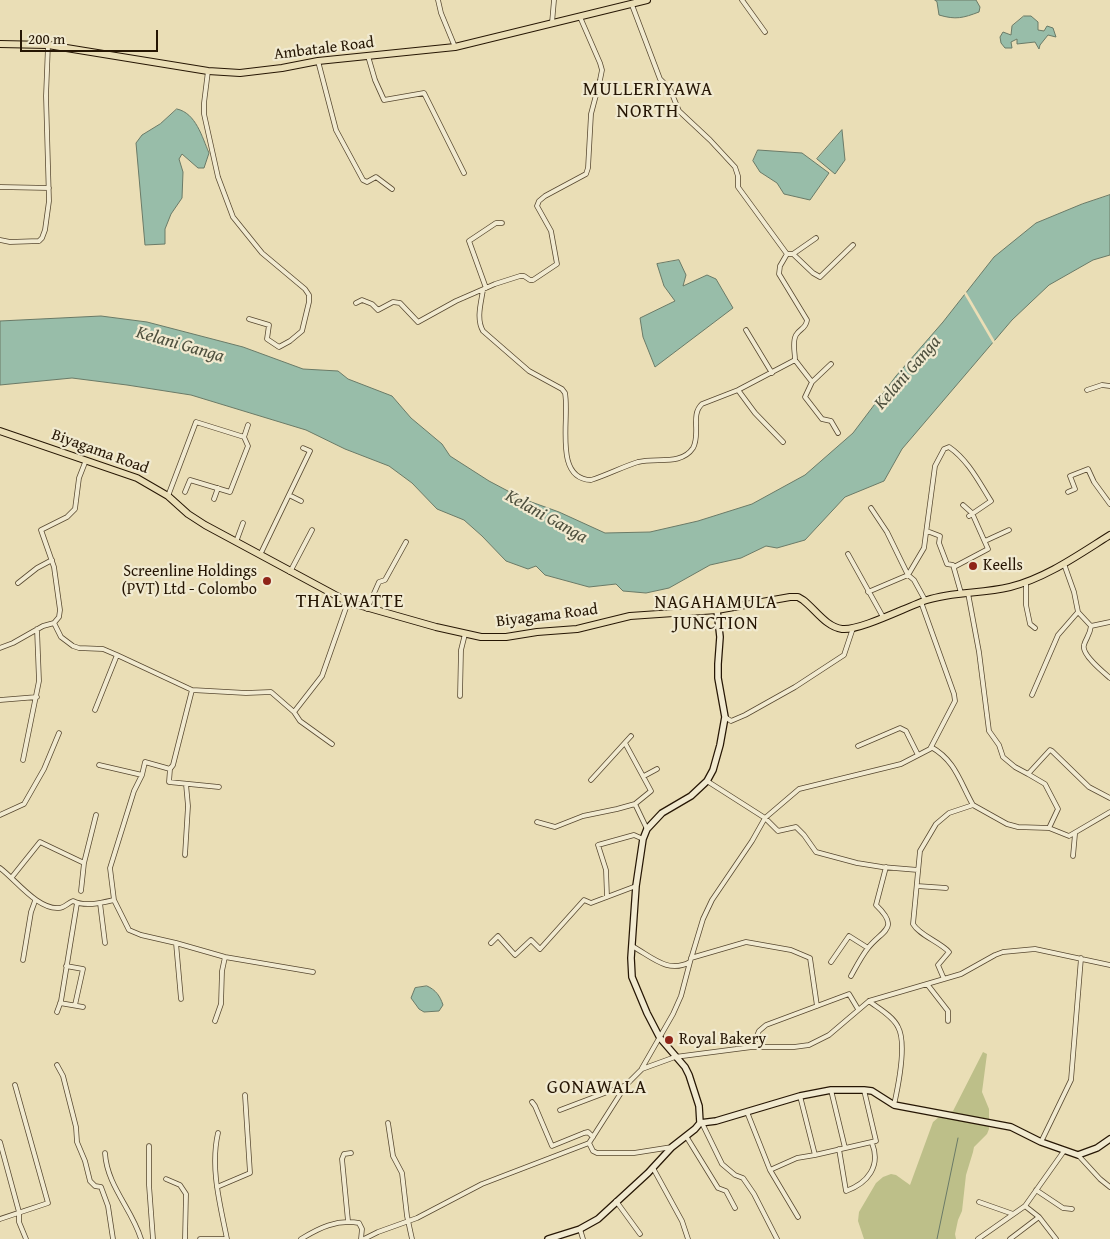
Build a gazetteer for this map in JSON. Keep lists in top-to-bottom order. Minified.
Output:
{"streets":{"main road":["Ambatale Road","Biyagama Road"]},"districts":["MULLERIYAWA NORTH","THALWATTE","NAGAHAMULA JUNCTION","GONAWALA"],"water":["Kelani Ganga"],"places":["Keells","Screenline Holdings (PVT) Ltd - Colombo","Royal Bakery"],"scale_bar":"200 m"}
